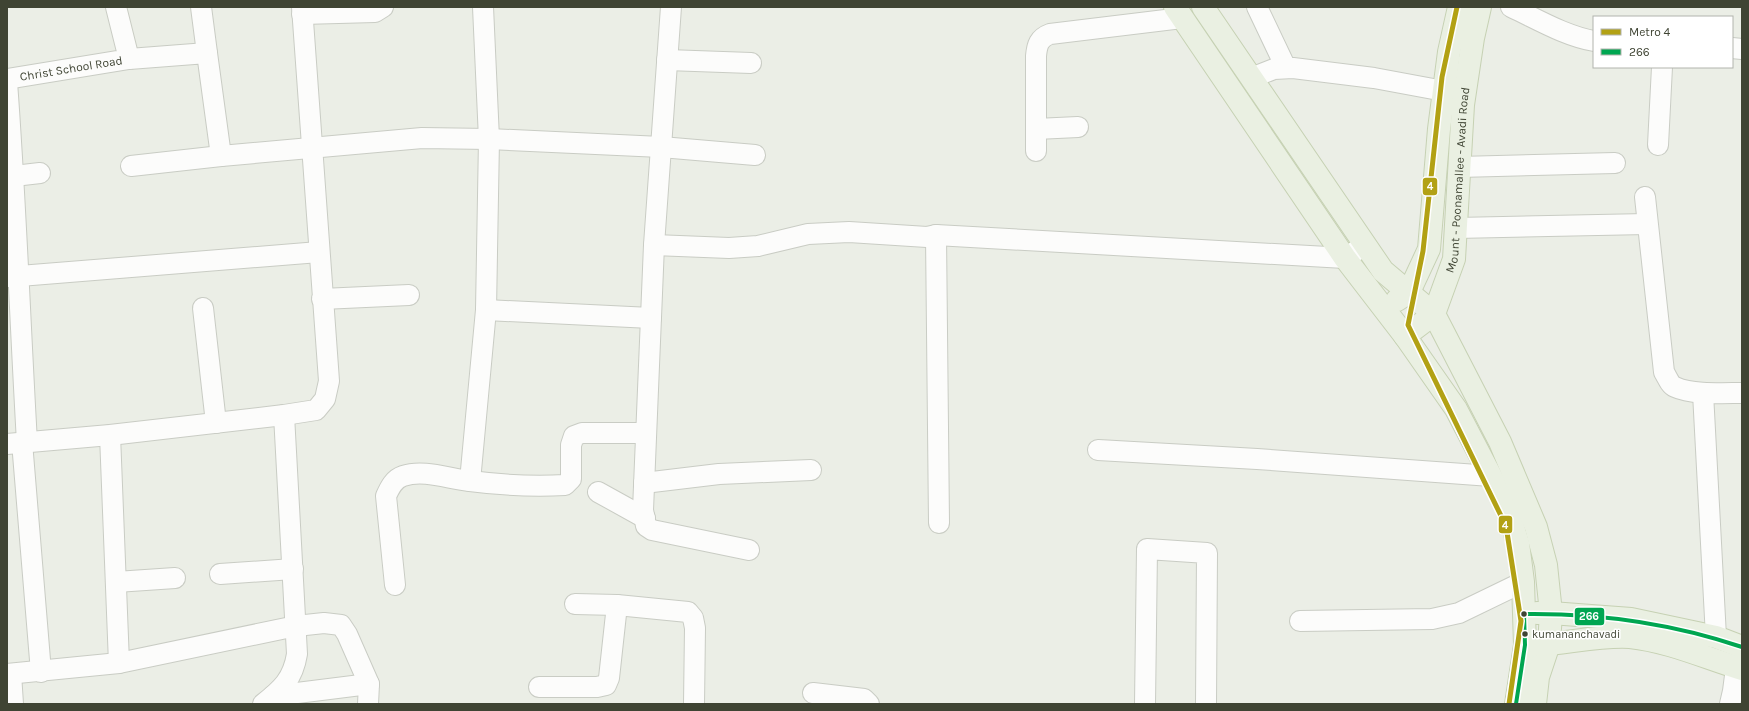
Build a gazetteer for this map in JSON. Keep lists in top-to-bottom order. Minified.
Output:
{"streets":{"main road":["Mount - Poonamallee - Avadi Road"],"street":["Christ School Road"]},"places":["kumananchavadi"],"lines":["metro line 4","transit line 266"],"legend":["Metro 4","266"]}
